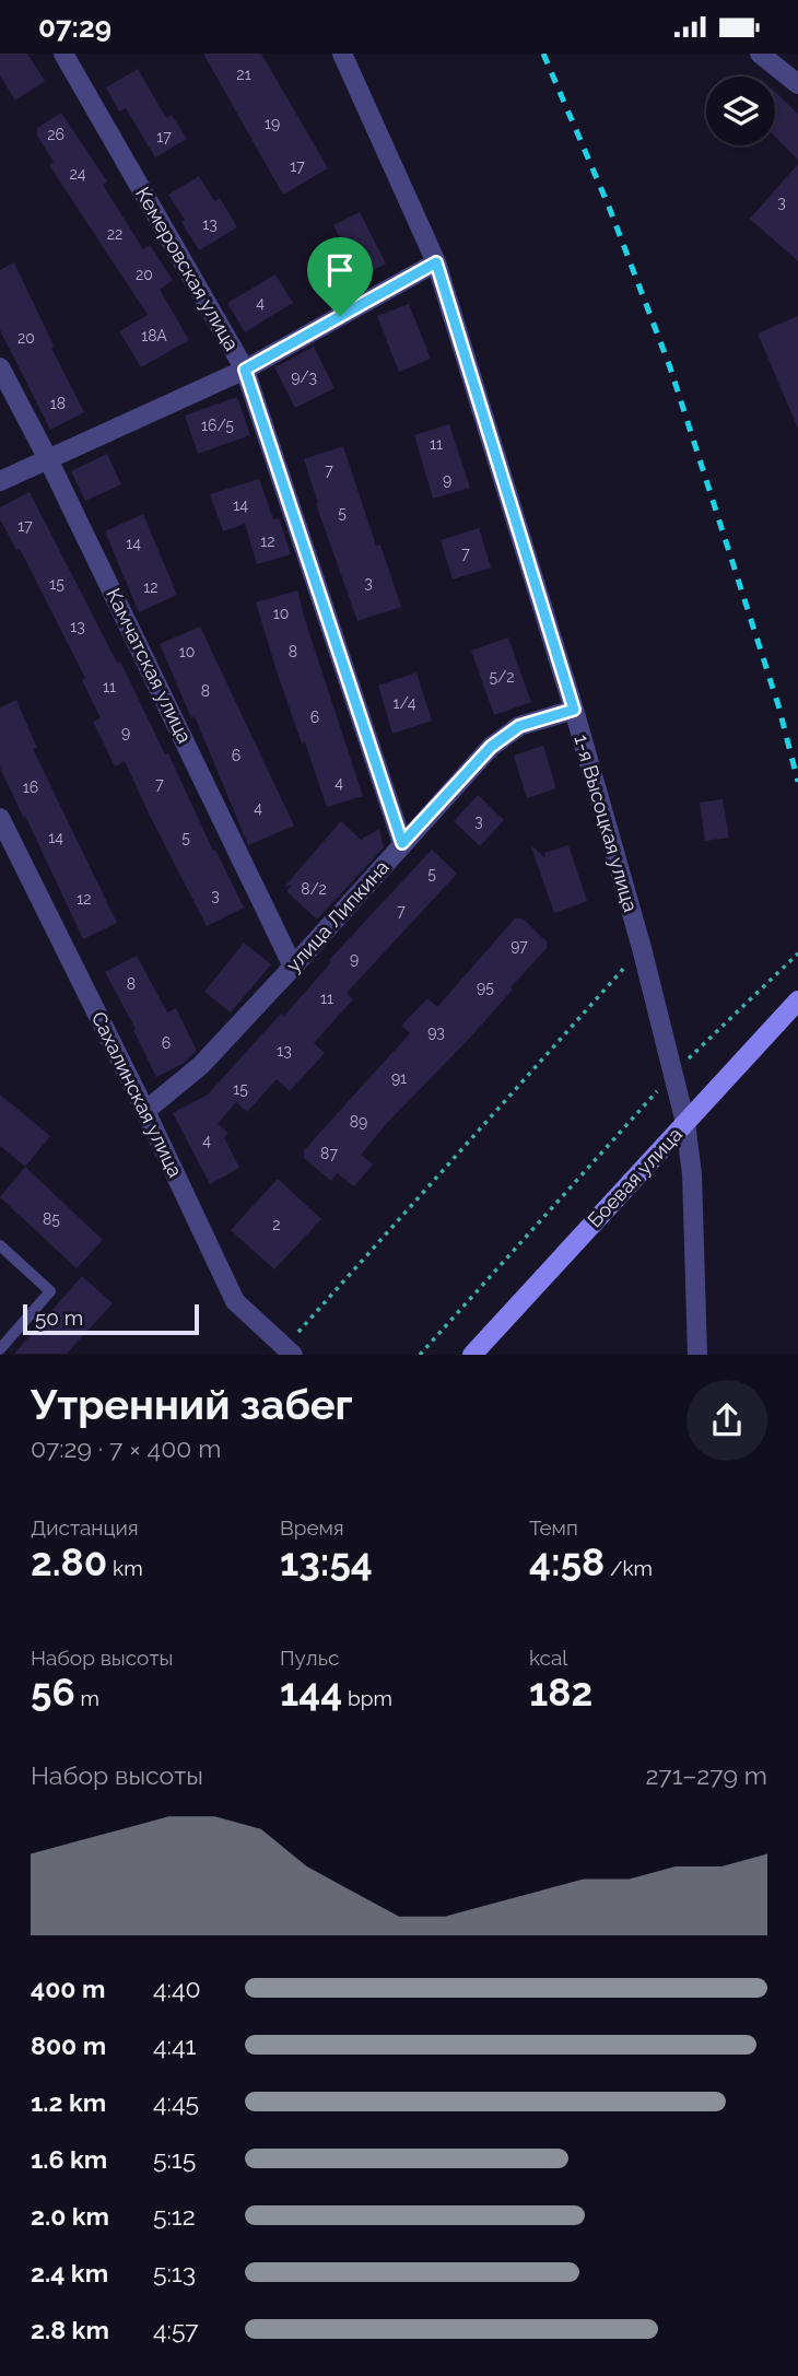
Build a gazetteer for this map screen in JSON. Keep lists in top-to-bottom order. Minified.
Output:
{"streets":{"main road":["Боевая улица"],"street":["Кемеровская улица","Камчатская улица","1-я Высоцкая улица","улица Липкина","Сахалинская улица"]},"crossings":[["Кемеровская улица","улица Липкина"],["Камчатская улица","улица Липкина"],["1-я Высоцкая улица","улица Липкина"],["1-я Высоцкая улица","Боевая улица"],["улица Липкина","Сахалинская улица"]],"house_numbers":["21","19","26","17","17","24","3","13","22","20","4","18А","20","9/3","18","16/5","11","7","9","14","5","17","12","14","7","3","15","12","10","13","10","8","5/2","11","8","1/4","6","9","6","4","7","16","4","3","14","5","5","8/2","3","12","7","97","9","8","95","11","93","6","13","91","15","89","4","87","85","2"],"scale_bar":"50 m","page":{"status":"07:29","scale":"50 m","heading":["Утренний забег","07:29 · 7 × 400 m"],"stats":[["Дистанция","2.80 km"],["Время","13:54"],["Темп","4:58 /km"],["Набор высоты","56 m"],["Пульс","144 bpm"],["kcal","182"]],"chart":["Набор высоты","271–279 m"],"list":[{"name":"400 m","note":"4:40"},{"name":"800 m","note":"4:41"},{"name":"1.2 km","note":"4:45"},{"name":"1.6 km","note":"5:15"},{"name":"2.0 km","note":"5:12"},{"name":"2.4 km","note":"5:13"},{"name":"2.8 km","note":"4:57"}]}}
